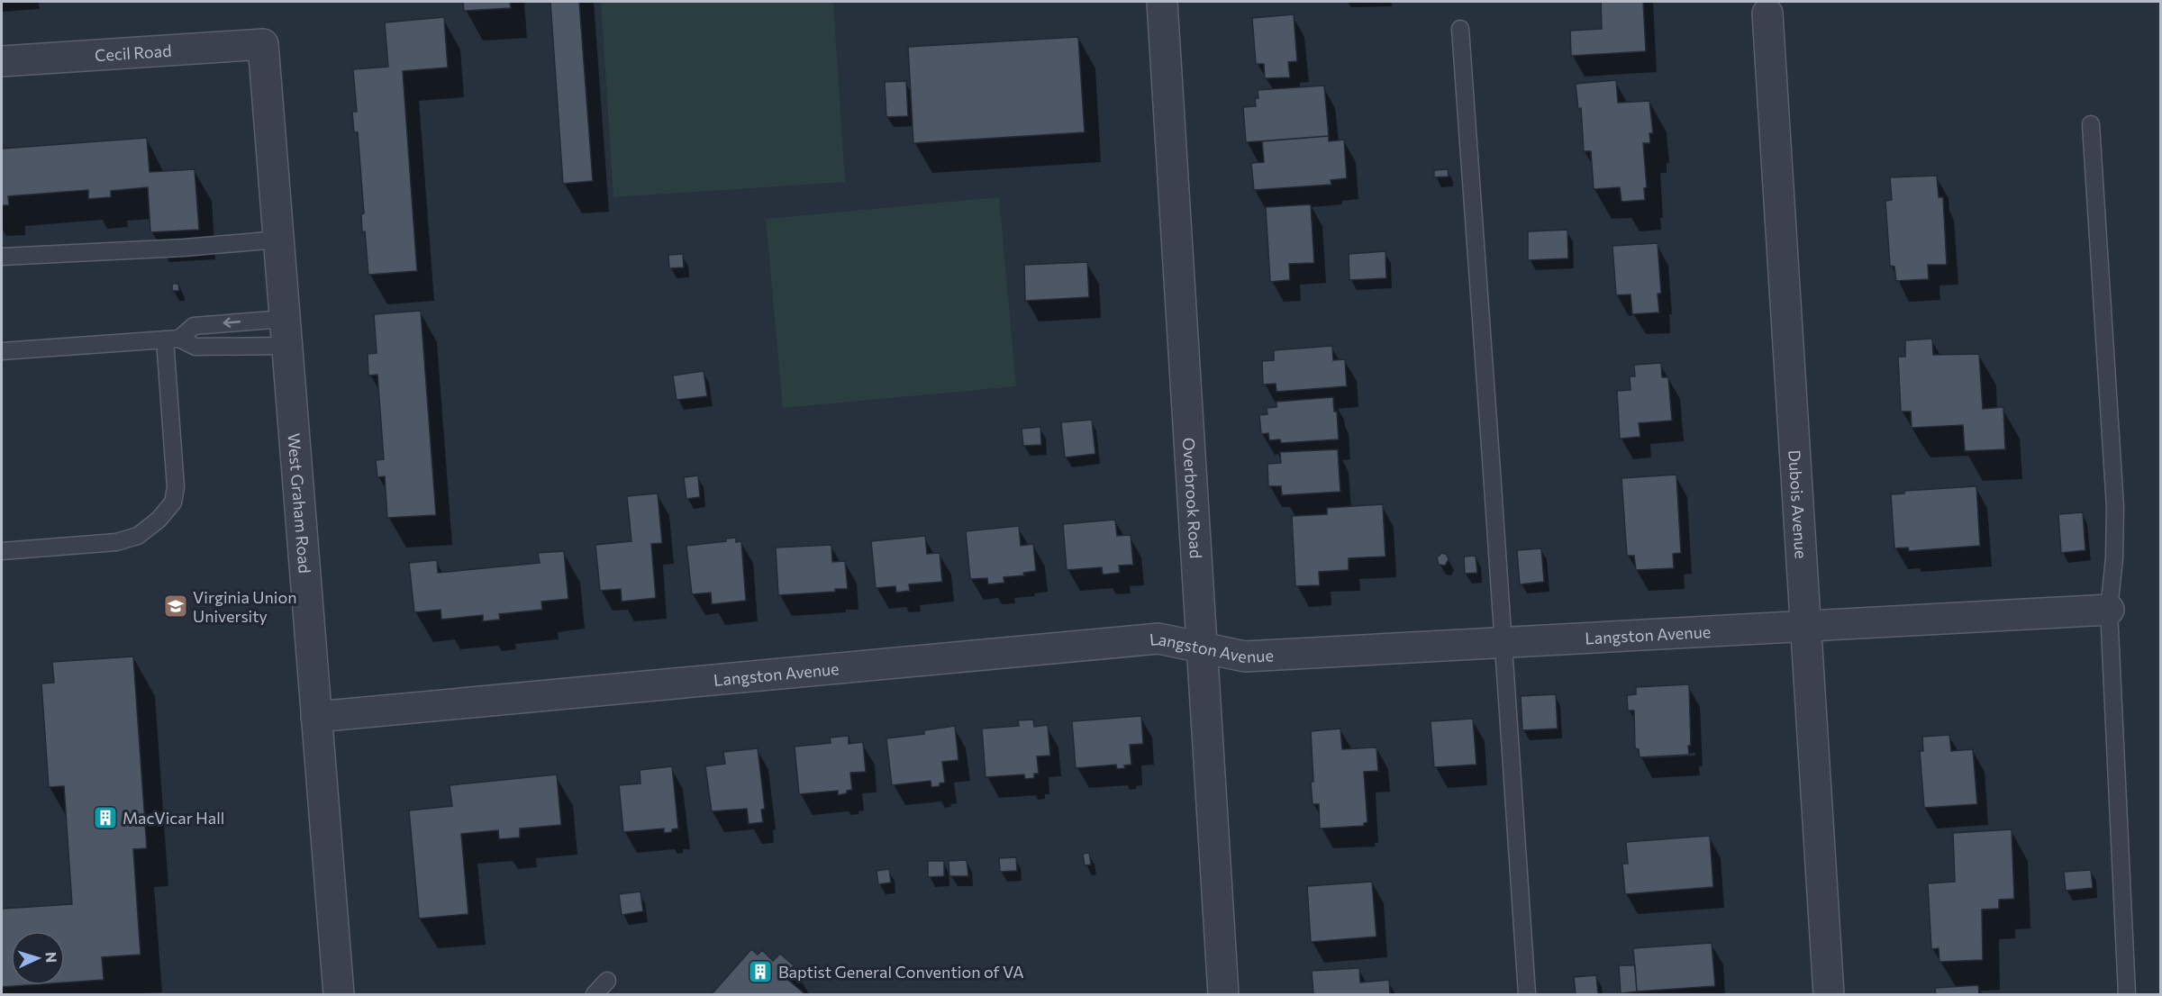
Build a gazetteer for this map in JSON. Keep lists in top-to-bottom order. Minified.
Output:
{"streets":{"street":["Cecil Road","Overbrook Road","West Graham Road","Dubois Avenue","Langston Avenue"]},"crossings":[["Cecil Road","West Graham Road"],["Overbrook Road","Langston Avenue"],["West Graham Road","Langston Avenue"],["Dubois Avenue","Langston Avenue"]],"places":{"school or university":["Virginia Union University"],"building":["MacVicar Hall","Baptist General Convention of VA"]},"north":"right"}
